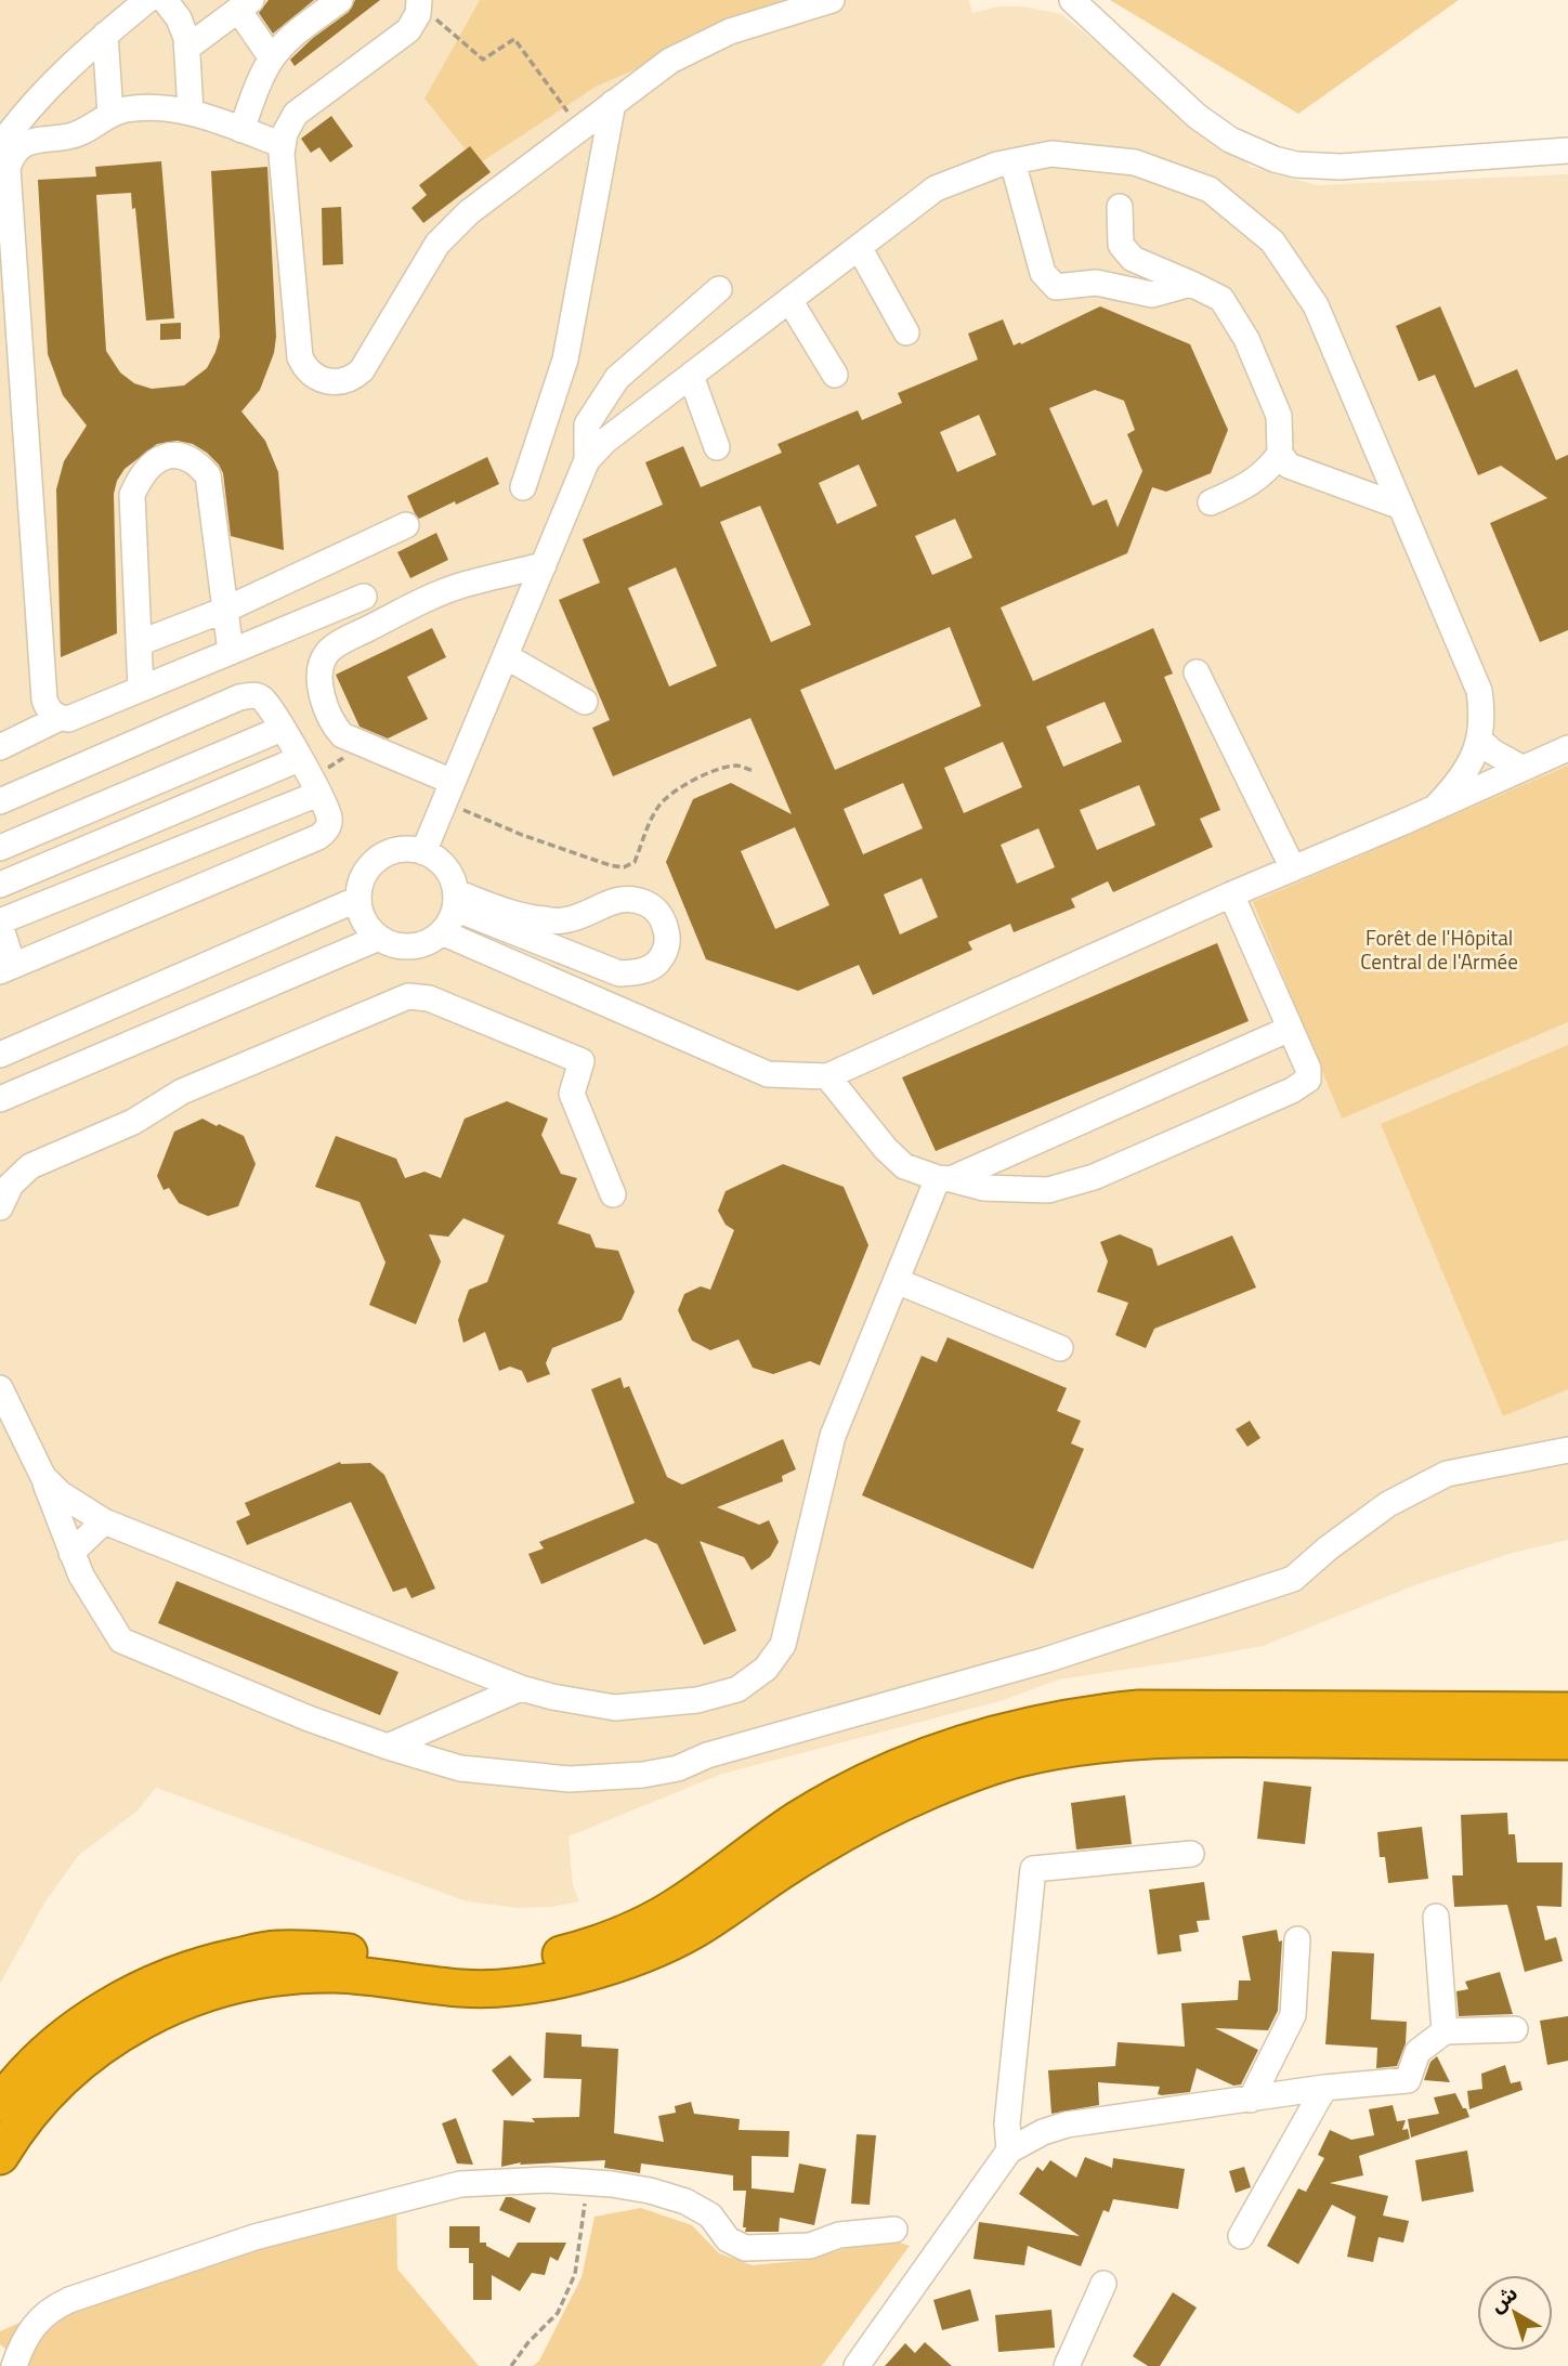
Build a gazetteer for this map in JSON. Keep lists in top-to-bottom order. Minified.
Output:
{"parks":["Forêt de l'Hôpital Central de l'Armée"],"north":"top left"}
